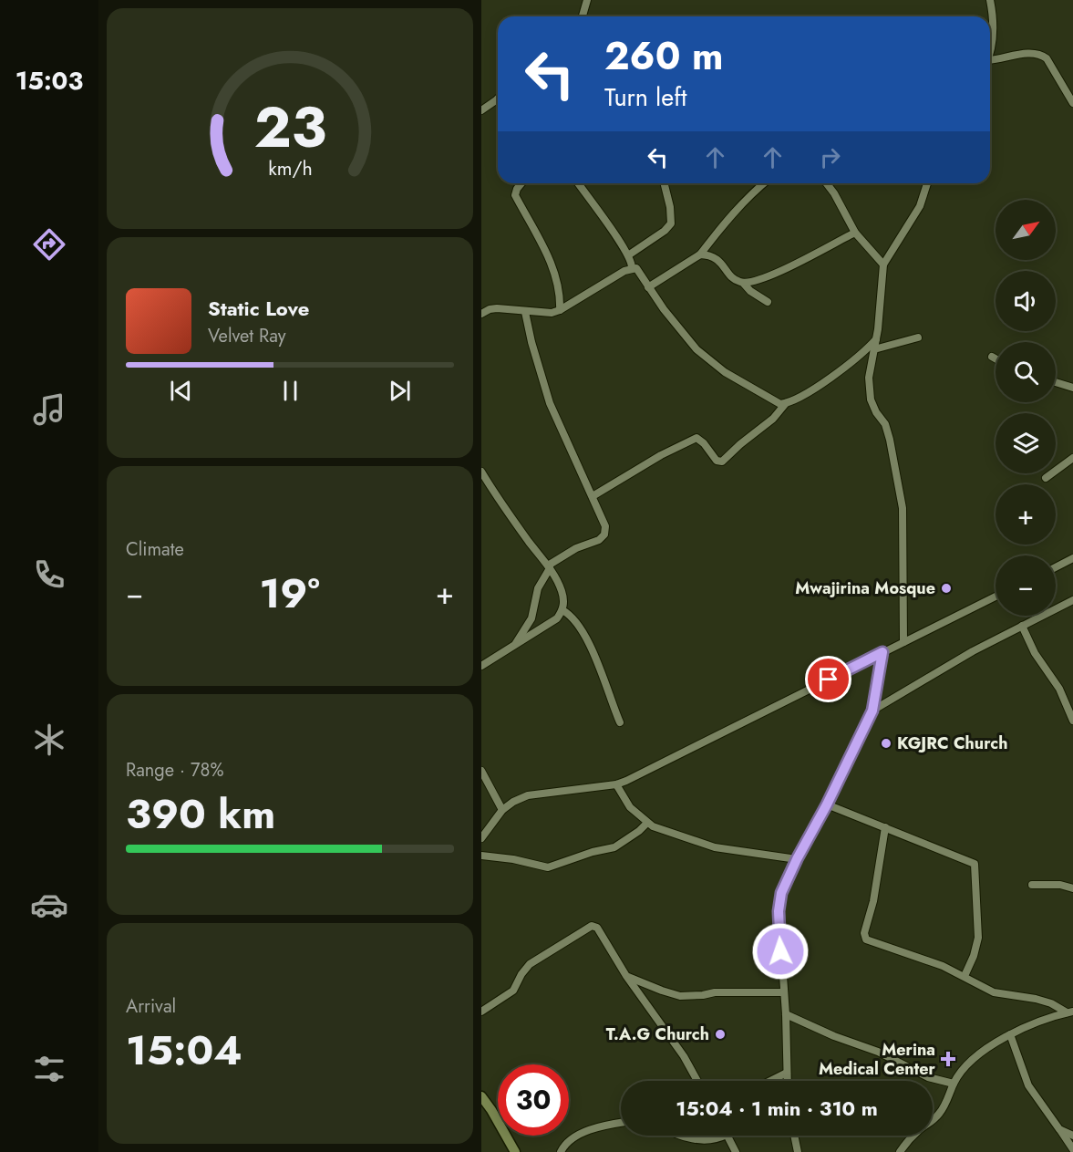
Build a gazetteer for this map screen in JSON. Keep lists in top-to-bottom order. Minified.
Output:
{"places":{"other":["Mwajirina Mosque","KGJRC Church","T.A.G Church"],"health":["Merina Medical Center"]},"north":"top right","page":{"tabs":"15:03","turn":["260 m","Turn left"],"map_buttons":["+","−"],"song":["Static Love","Velvet Ray"],"tile":["Climate",["Range · 78%","390 km"],["Arrival","15:04"]],"heat":["−","19°","+"],"limit":"30","trip":"15:04 · 1 min · 310 m","gauge":["23","km/h"]}}
